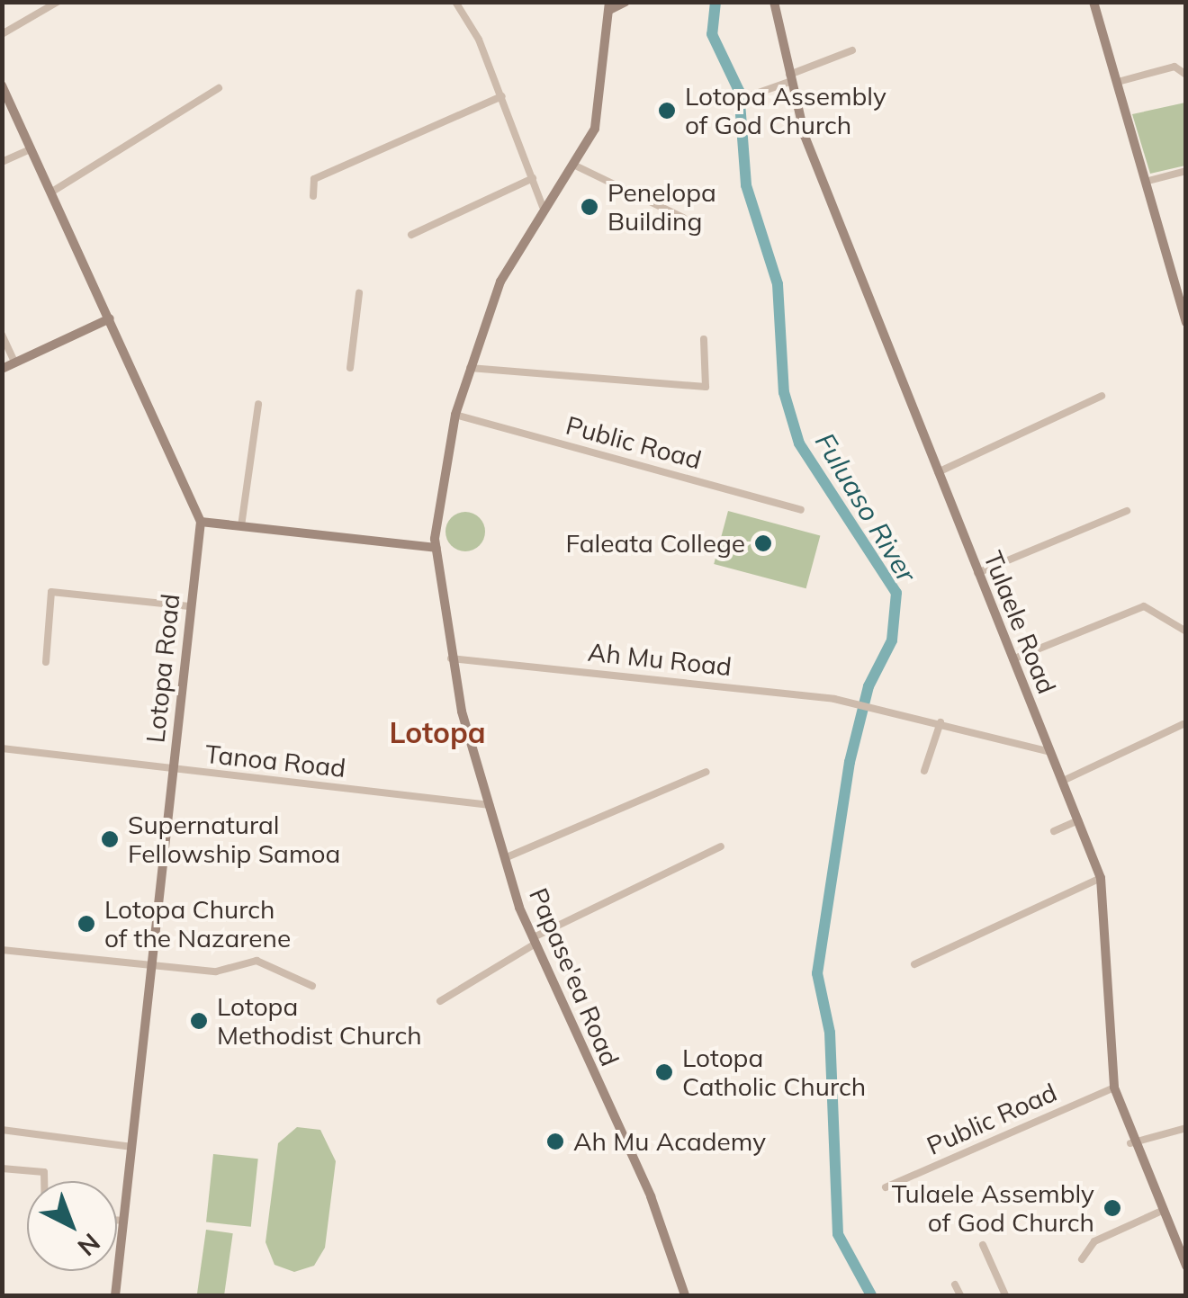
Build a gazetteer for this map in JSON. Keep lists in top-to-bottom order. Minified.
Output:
{"streets":{"street":["Public Road","Tulaele Road","Ah Mu Road","Lotopa Road","Tanoa Road","Papase'ea Road"]},"crossings":[["Public Road","Tulaele Road"],["Public Road","Papase'ea Road"],["Ah Mu Road","Papase'ea Road"],["Lotopa Road","Tanoa Road"],["Tanoa Road","Papase'ea Road"]],"districts":["Lotopa"],"water":["Fuluaso River"],"places":["Lotopa Assembly of God Church","Penelopa Building","Faleata College","Supernatural Fellowship Samoa","Lotopa Church of the Nazarene","Lotopa Methodist Church","Lotopa Catholic Church","Ah Mu Academy","Tulaele Assembly of God Church"],"north":"bottom right"}
